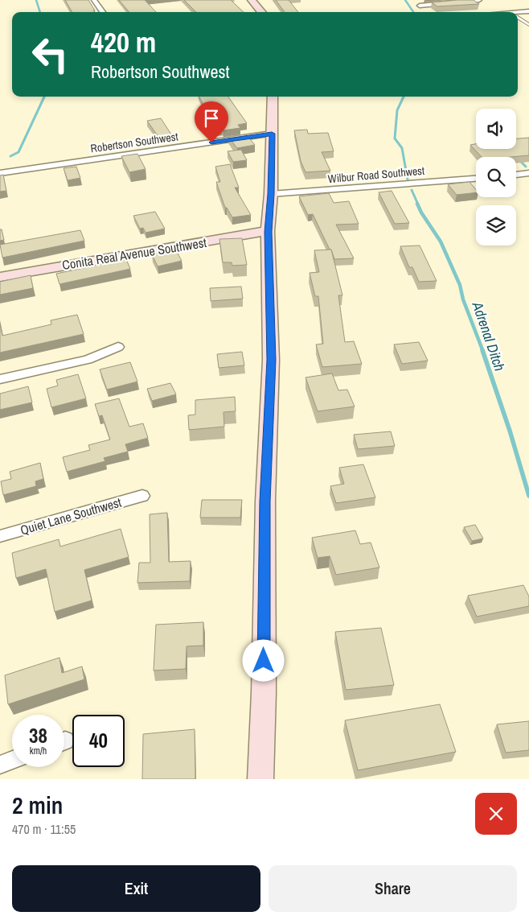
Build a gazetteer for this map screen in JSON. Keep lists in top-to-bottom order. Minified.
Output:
{"streets":{"street":["Robertson Southwest","Wilbur Road Southwest","Conita Real Avenue Southwest","Quiet Lane Southwest"]},"water":["Adrenal Ditch"],"page":{"turn":["420 m","Robertson Southwest"],"speed":"38 km/h","limit":"40","heading":["2 min","470 m · 11:55"],"buttons":["Exit","Share"]}}
